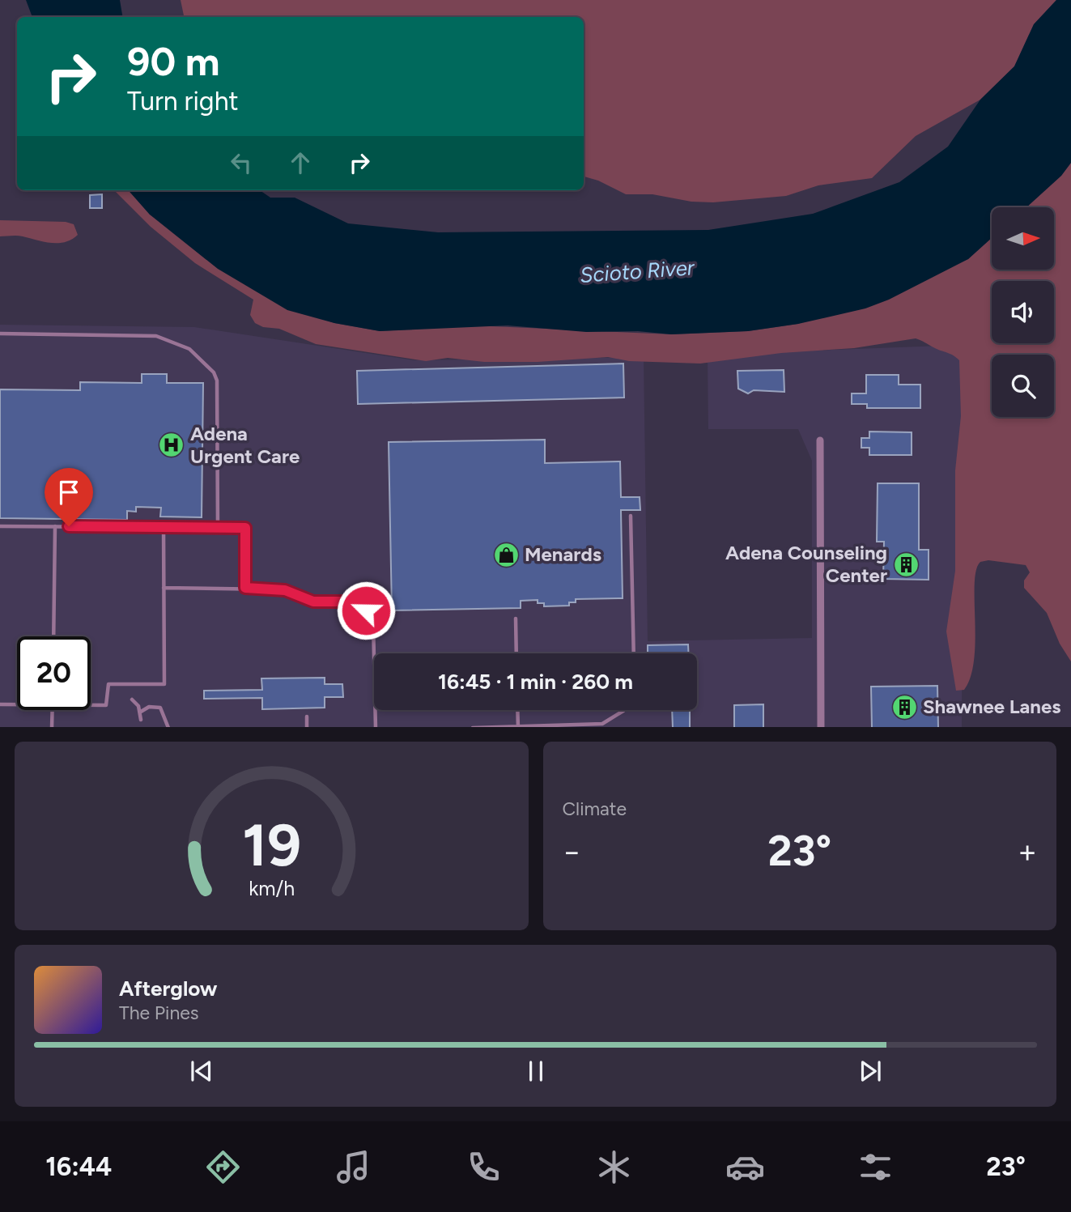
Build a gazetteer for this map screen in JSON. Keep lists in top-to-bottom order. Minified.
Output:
{"water":["Scioto River"],"places":{"hospital":["Adena Urgent Care"],"shop":["Menards"],"building":["Adena Counseling Center","Shawnee Lanes"]},"north":"right","page":{"turn":["90 m","Turn right"],"limit":"20","trip":"16:45 · 1 min · 260 m","tile":"Climate","heat":["−","23°","+"],"song":["Afterglow","The Pines"],"tabs":["16:44","23°"],"gauge":["19","km/h"]}}
